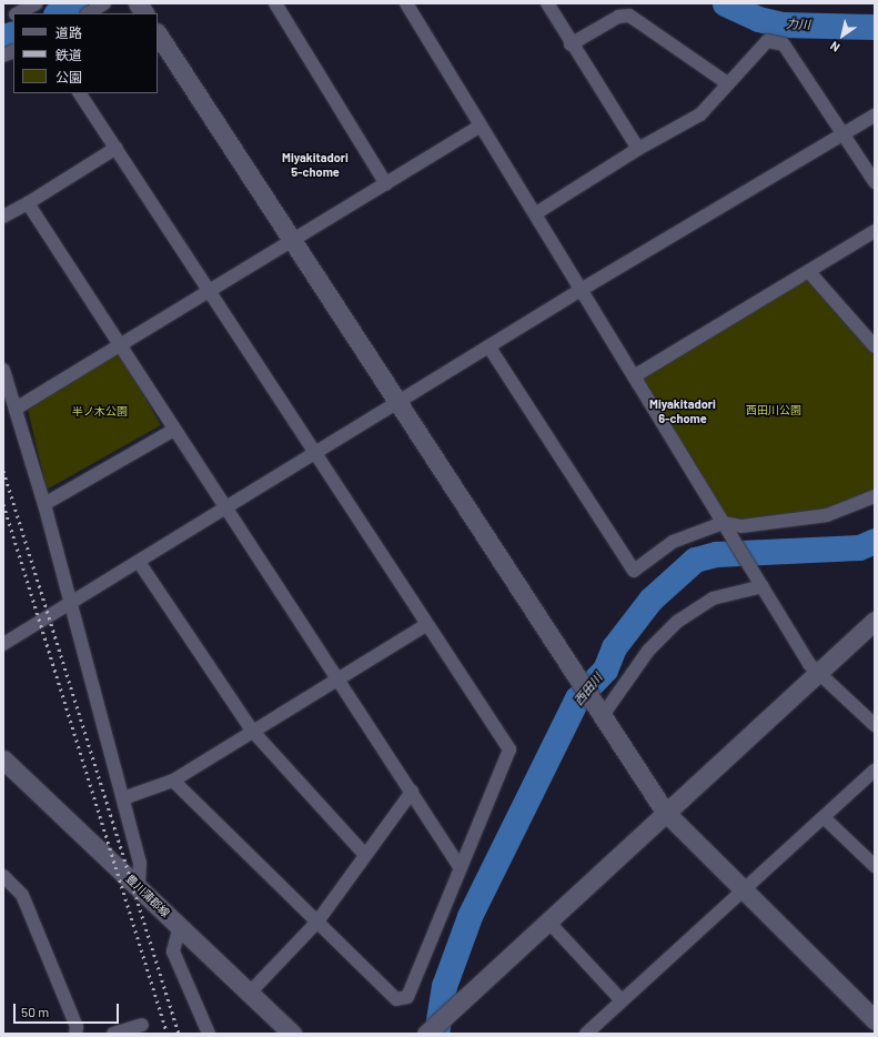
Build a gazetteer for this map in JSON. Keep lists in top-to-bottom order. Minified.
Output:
{"streets":{"street":["豊川蒲郡線"]},"districts":["Miyakitadori 5-chome","Miyakitadori 6-chome"],"water":["力川","西田川"],"parks":["西田川公園","半ノ木公園"],"legend":["道路","鉄道","公園"],"scale_bar":"50 m","north":"bottom left"}
